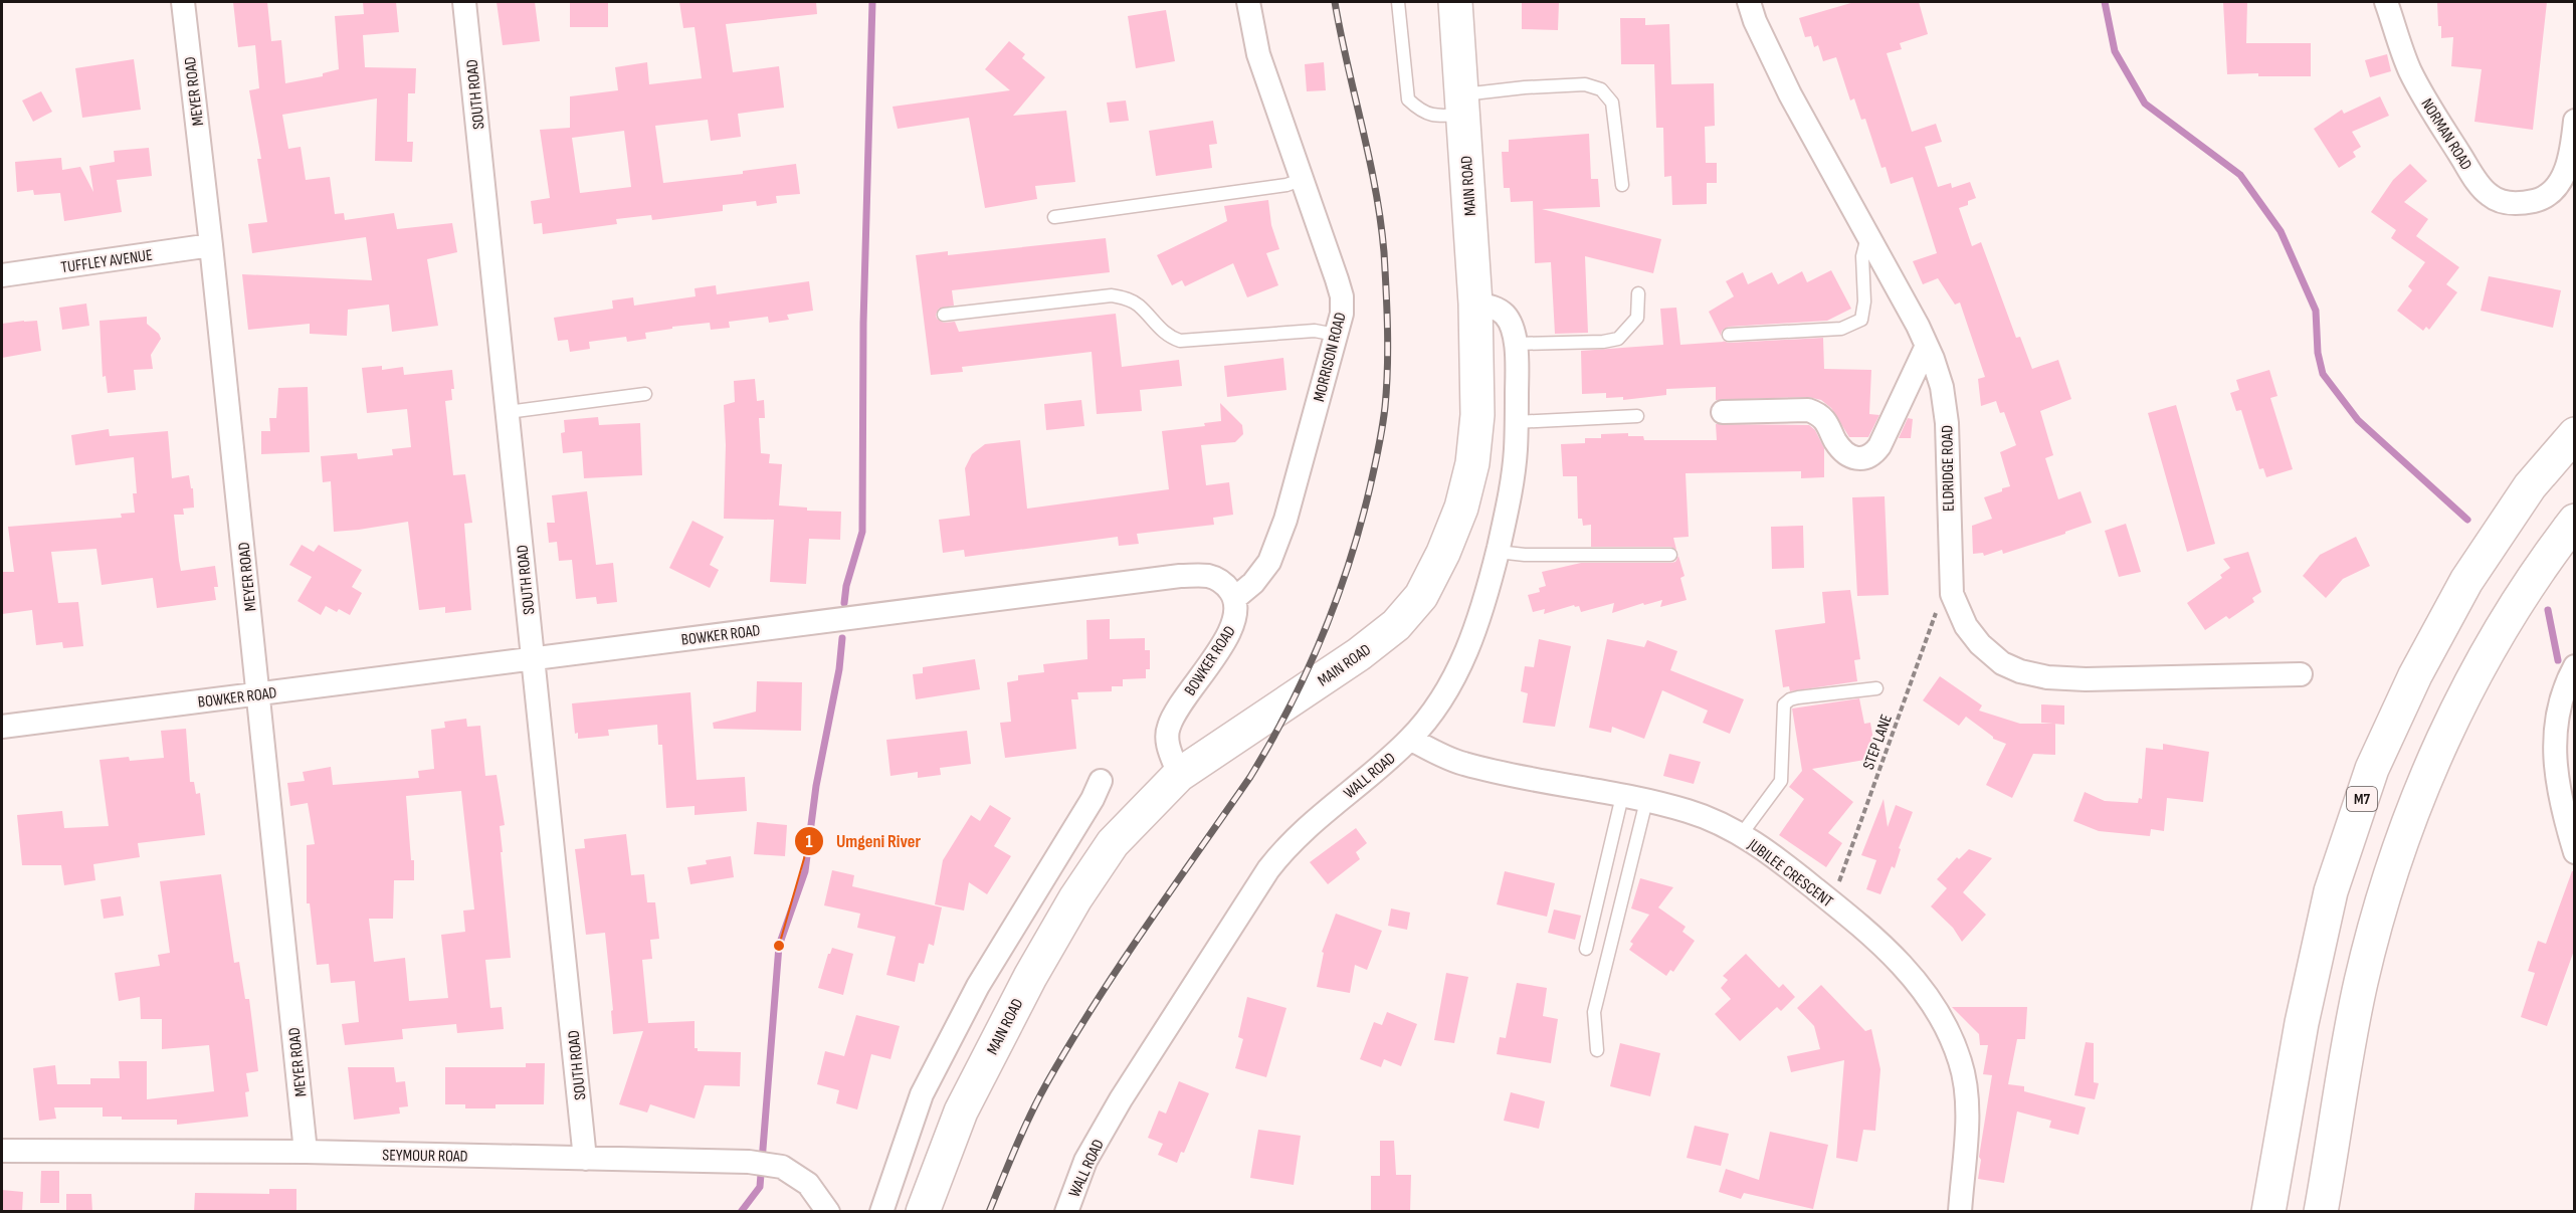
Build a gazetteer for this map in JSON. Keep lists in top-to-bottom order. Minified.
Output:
{"streets":{"main road":["MAIN ROAD","M7"],"street":["MEYER ROAD","SOUTH ROAD","NORMAN ROAD","TUFFLEY AVENUE","MORRISON ROAD","ELDRIDGE ROAD","BOWKER ROAD","WALL ROAD","JUBILEE CRESCENT","SEYMOUR ROAD"],"path":["STEP LANE"]},"crossings":[["MEYER ROAD","TUFFLEY AVENUE"],["MEYER ROAD","BOWKER ROAD"],["MEYER ROAD","SEYMOUR ROAD"],["SOUTH ROAD","BOWKER ROAD"],["SOUTH ROAD","SEYMOUR ROAD"],["MAIN ROAD","BOWKER ROAD"],["MAIN ROAD","WALL ROAD"],["MORRISON ROAD","BOWKER ROAD"],["ELDRIDGE ROAD","STEP LANE"],["STEP LANE","JUBILEE CRESCENT"],["WALL ROAD","JUBILEE CRESCENT"]],"places":["Umgeni River"]}
